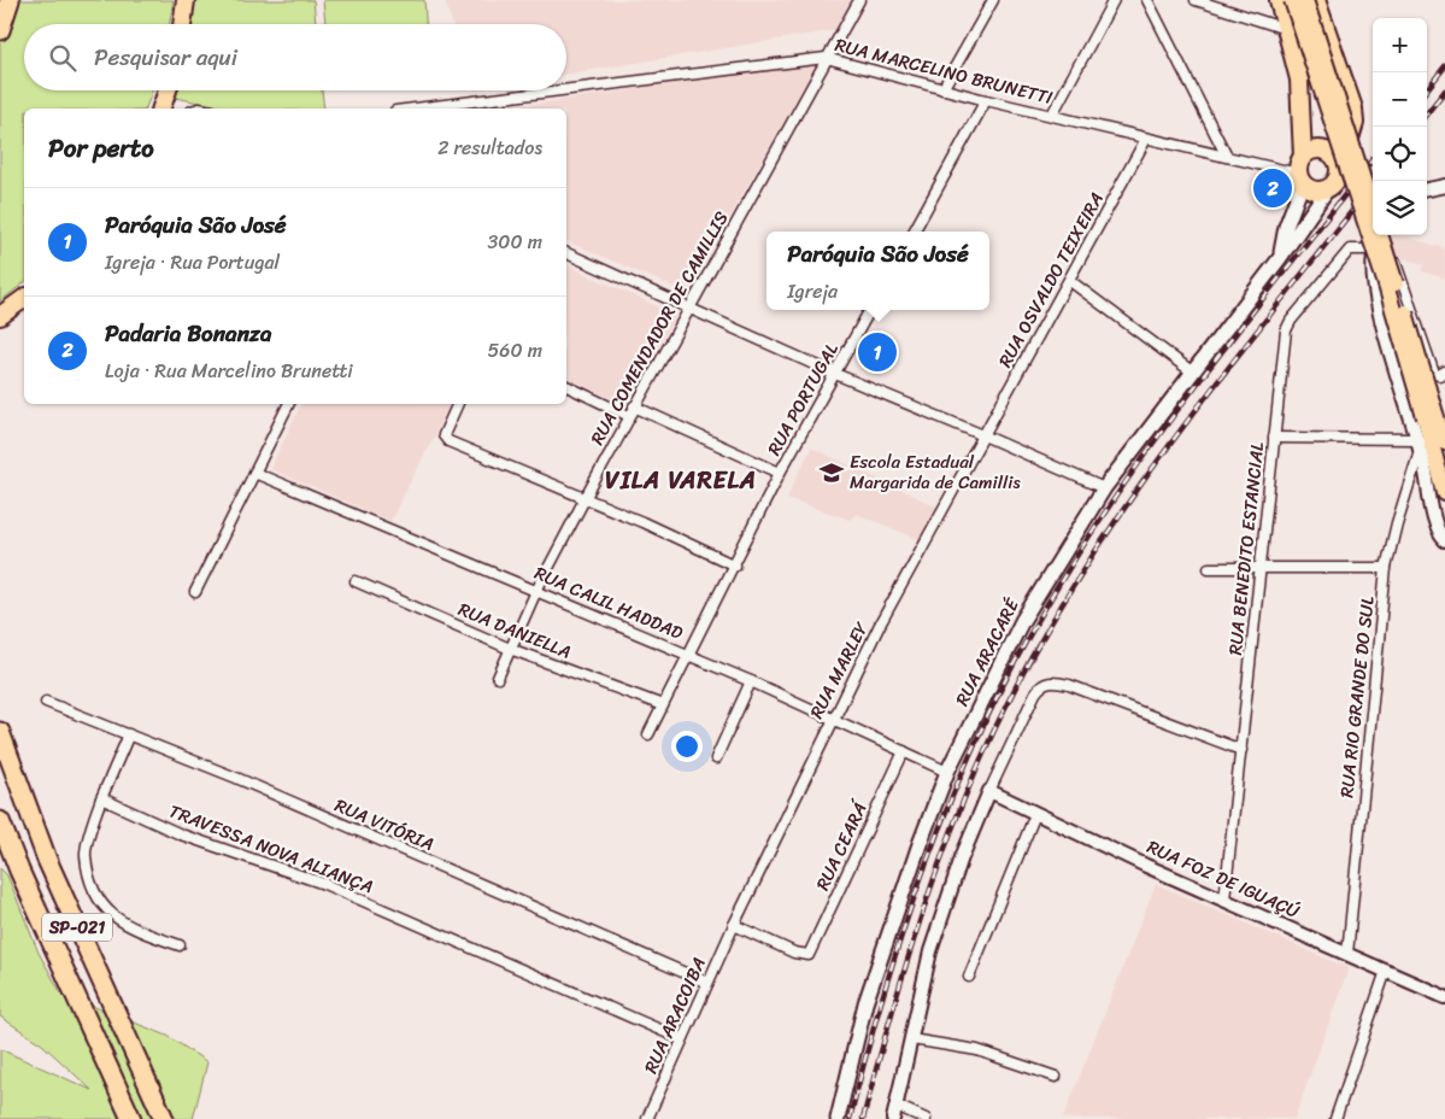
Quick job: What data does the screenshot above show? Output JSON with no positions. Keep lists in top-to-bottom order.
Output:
{
  "streets": {
    "highway": ["SP-021"],
    "main road": ["RUA ARACARÉ"],
    "street": [
      "RUA MARCELINO BRUNETTI",
      "RUA OSVALDO TEIXEIRA",
      "RUA COMENDADOR DE CAMILLIS",
      "RUA PORTUGAL",
      "RUA BENEDITO ESTANCIAL",
      "RUA CALIL HADDAD",
      "RUA DANIELLA",
      "RUA MARLEY",
      "RUA RIO GRANDE DO SUL",
      "RUA VITÓRIA",
      "RUA CEARÁ",
      "TRAVESSA NOVA ALIANÇA",
      "RUA FOZ DE IGUAÇÚ",
      "RUA ARACOIBA"
    ]
  },
  "crossings": [
    ["RUA MARCELINO BRUNETTI", "RUA OSVALDO TEIXEIRA"],
    ["RUA MARCELINO BRUNETTI", "RUA COMENDADOR DE CAMILLIS"],
    ["RUA MARCELINO BRUNETTI", "RUA ARACARÉ"],
    ["RUA OSVALDO TEIXEIRA", "RUA MARLEY"],
    ["RUA COMENDADOR DE CAMILLIS", "RUA CALIL HADDAD"],
    ["RUA COMENDADOR DE CAMILLIS", "RUA DANIELLA"],
    ["RUA PORTUGAL", "RUA CALIL HADDAD"],
    ["RUA PORTUGAL", "RUA DANIELLA"],
    ["RUA BENEDITO ESTANCIAL", "RUA FOZ DE IGUAÇÚ"],
    ["RUA CALIL HADDAD", "RUA ARACARÉ"],
    ["RUA CALIL HADDAD", "RUA MARLEY"],
    ["RUA CALIL HADDAD", "RUA CEARÁ"],
    ["RUA MARLEY", "RUA CEARÁ"],
    ["RUA MARLEY", "RUA ARACOIBA"],
    ["RUA RIO GRANDE DO SUL", "RUA FOZ DE IGUAÇÚ"],
    ["RUA VITÓRIA", "RUA ARACOIBA"],
    ["RUA CEARÁ", "RUA ARACOIBA"],
    ["TRAVESSA NOVA ALIANÇA", "RUA ARACOIBA"]
  ],
  "districts": ["VILA VARELA"],
  "places": {
    "school or university": ["Escola Estadual Margarida de Camillis"]
  },
  "page": {
    "map_buttons": ["+", "−"],
    "search": "Pesquisar aqui",
    "heading": ["Por perto", "2 resultados"],
    "pins": ["2", "1"],
    "list": [
      {
        "mark": "1",
        "name": "Paróquia São José",
        "note": "Igreja · Rua Portugal",
        "value": "300 m"
      },
      {
        "mark": "2",
        "name": "Padaria Bonanza",
        "note": "Loja · Rua Marcelino Brunetti",
        "value": "560 m"
      }
    ],
    "popup": ["Paróquia São José", "Igreja"]
  }
}
